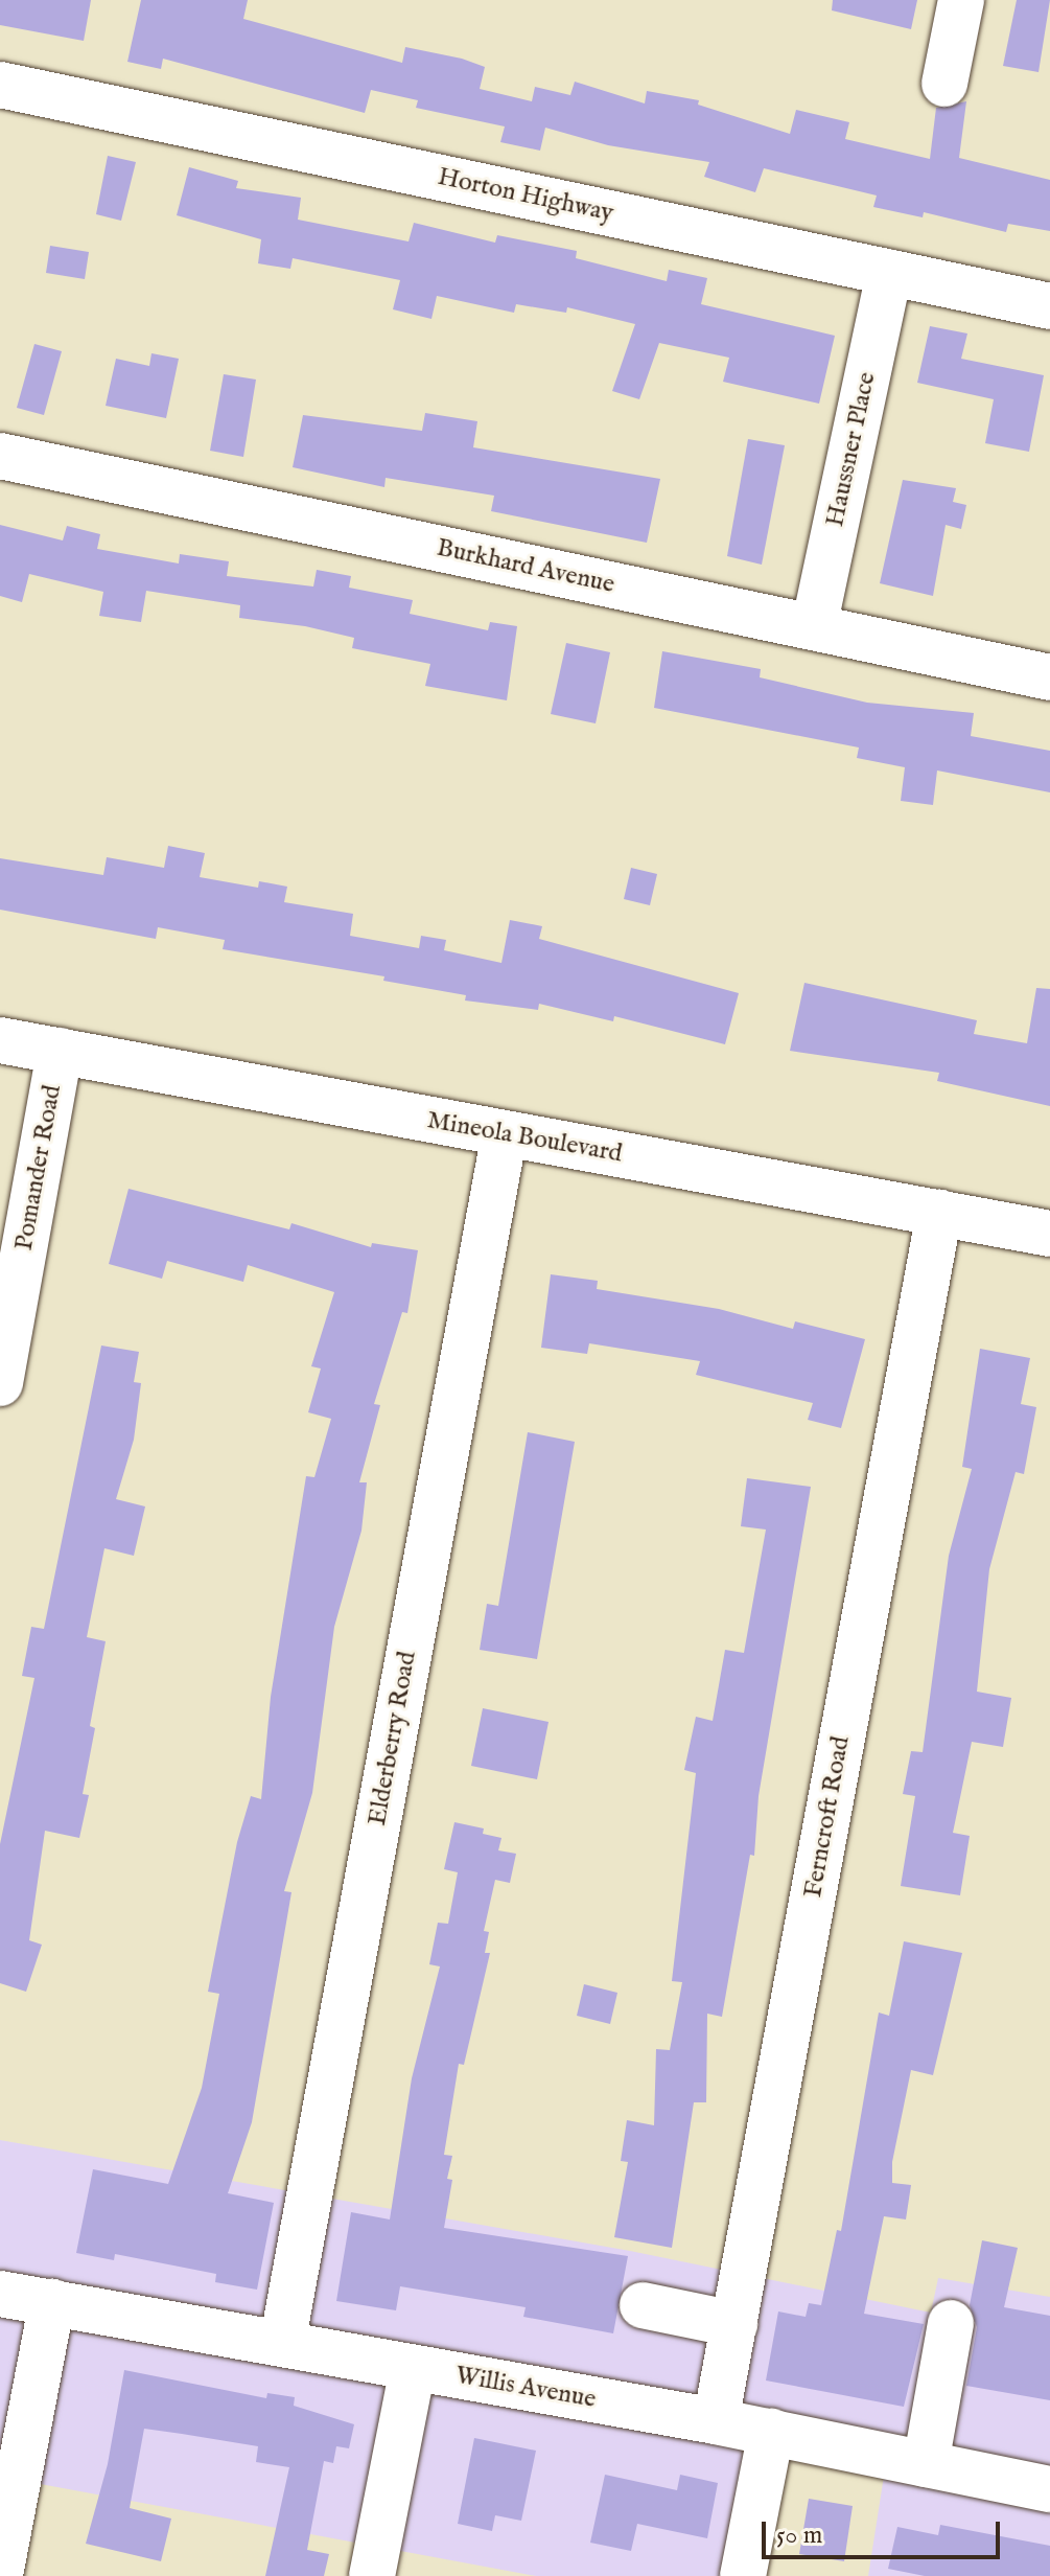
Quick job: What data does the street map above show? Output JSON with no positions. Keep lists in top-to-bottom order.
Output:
{
  "streets": {
    "street": [
      "Horton Highway",
      "Haussner Place",
      "Burkhard Avenue",
      "Mineola Boulevard",
      "Pomander Road",
      "Elderberry Road",
      "Ferncroft Road",
      "Willis Avenue"
    ]
  },
  "crossings": [
    ["Horton Highway", "Haussner Place"],
    ["Haussner Place", "Burkhard Avenue"],
    ["Mineola Boulevard", "Pomander Road"],
    ["Mineola Boulevard", "Elderberry Road"],
    ["Mineola Boulevard", "Ferncroft Road"],
    ["Elderberry Road", "Willis Avenue"],
    ["Ferncroft Road", "Willis Avenue"]
  ],
  "scale_bar": "50 m"
}
